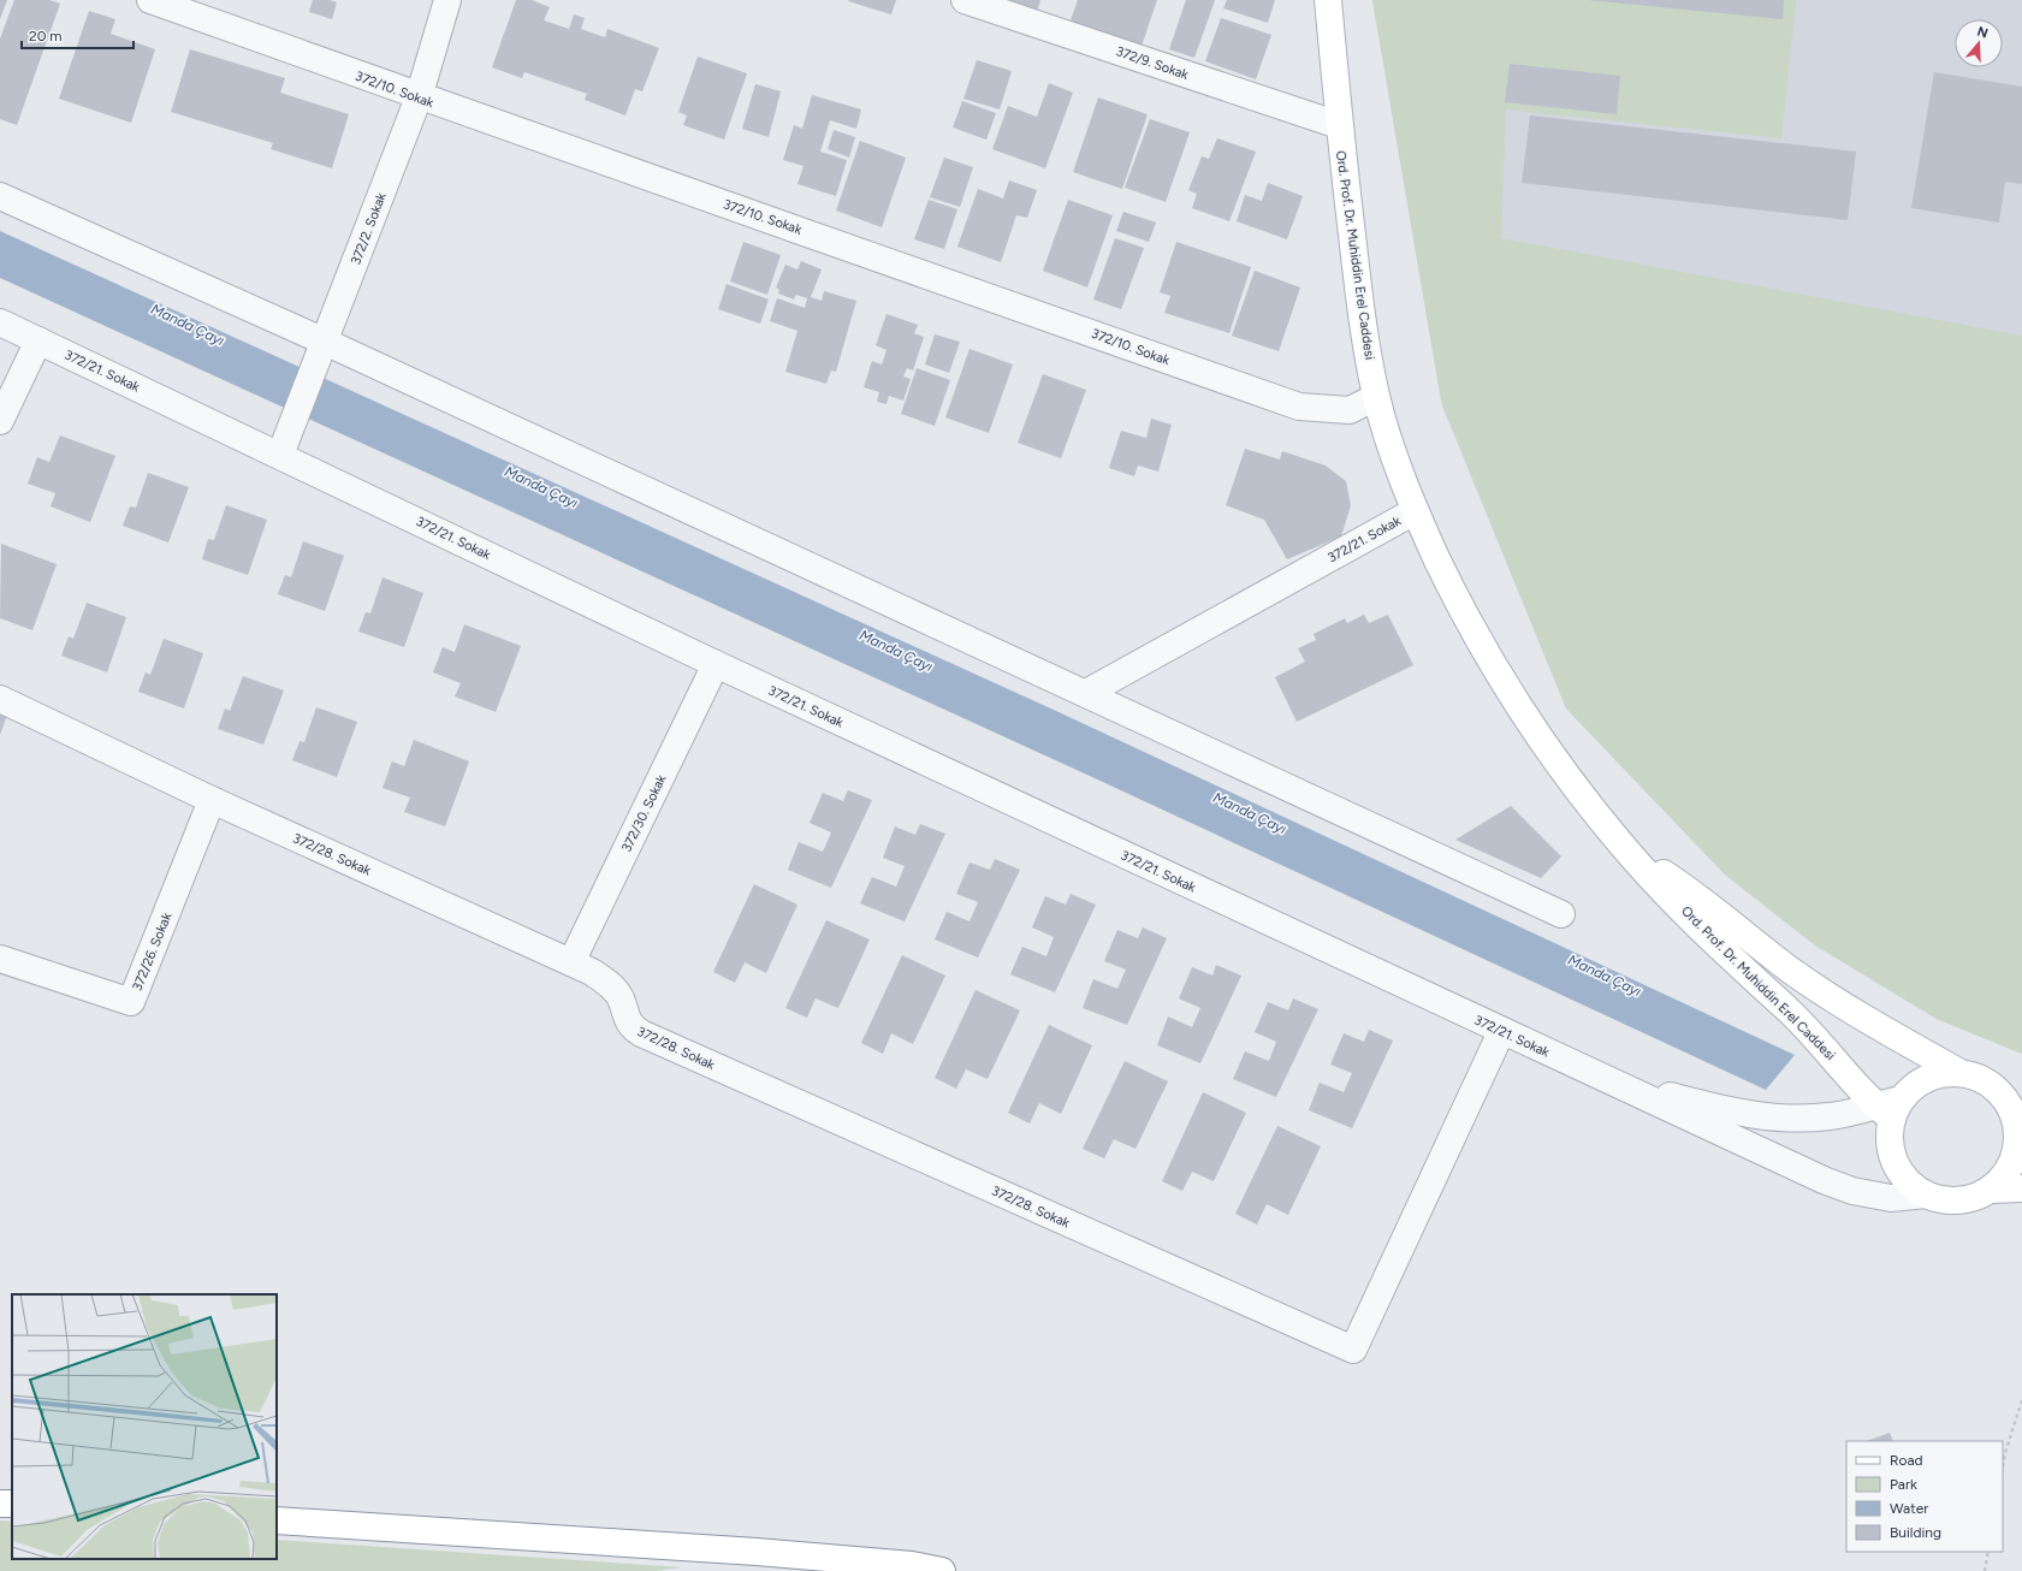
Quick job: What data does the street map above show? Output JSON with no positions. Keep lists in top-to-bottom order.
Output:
{
  "streets": {
    "main road": ["Ord. Prof. Dr. Muhiddin Erel Caddesi"],
    "street": [
      "372/9. Sokak",
      "372/10. Sokak",
      "372/2. Sokak",
      "372/21. Sokak",
      "372/30. Sokak",
      "372/28. Sokak",
      "372/26. Sokak"
    ]
  },
  "crossings": [
    ["372/9. Sokak", "Ord. Prof. Dr. Muhiddin Erel Caddesi"],
    ["372/10. Sokak", "372/2. Sokak"],
    ["372/10. Sokak", "Ord. Prof. Dr. Muhiddin Erel Caddesi"],
    ["372/2. Sokak", "372/21. Sokak"],
    ["Ord. Prof. Dr. Muhiddin Erel Caddesi", "372/21. Sokak"],
    ["372/21. Sokak", "372/30. Sokak"],
    ["372/21. Sokak", "372/28. Sokak"],
    ["372/30. Sokak", "372/28. Sokak"],
    ["372/28. Sokak", "372/26. Sokak"]
  ],
  "water": ["Manda Çayı"],
  "legend": [
    "Road",
    "Park",
    "Water",
    "Building"
  ],
  "scale_bar": "20 m",
  "north": "top"
}
